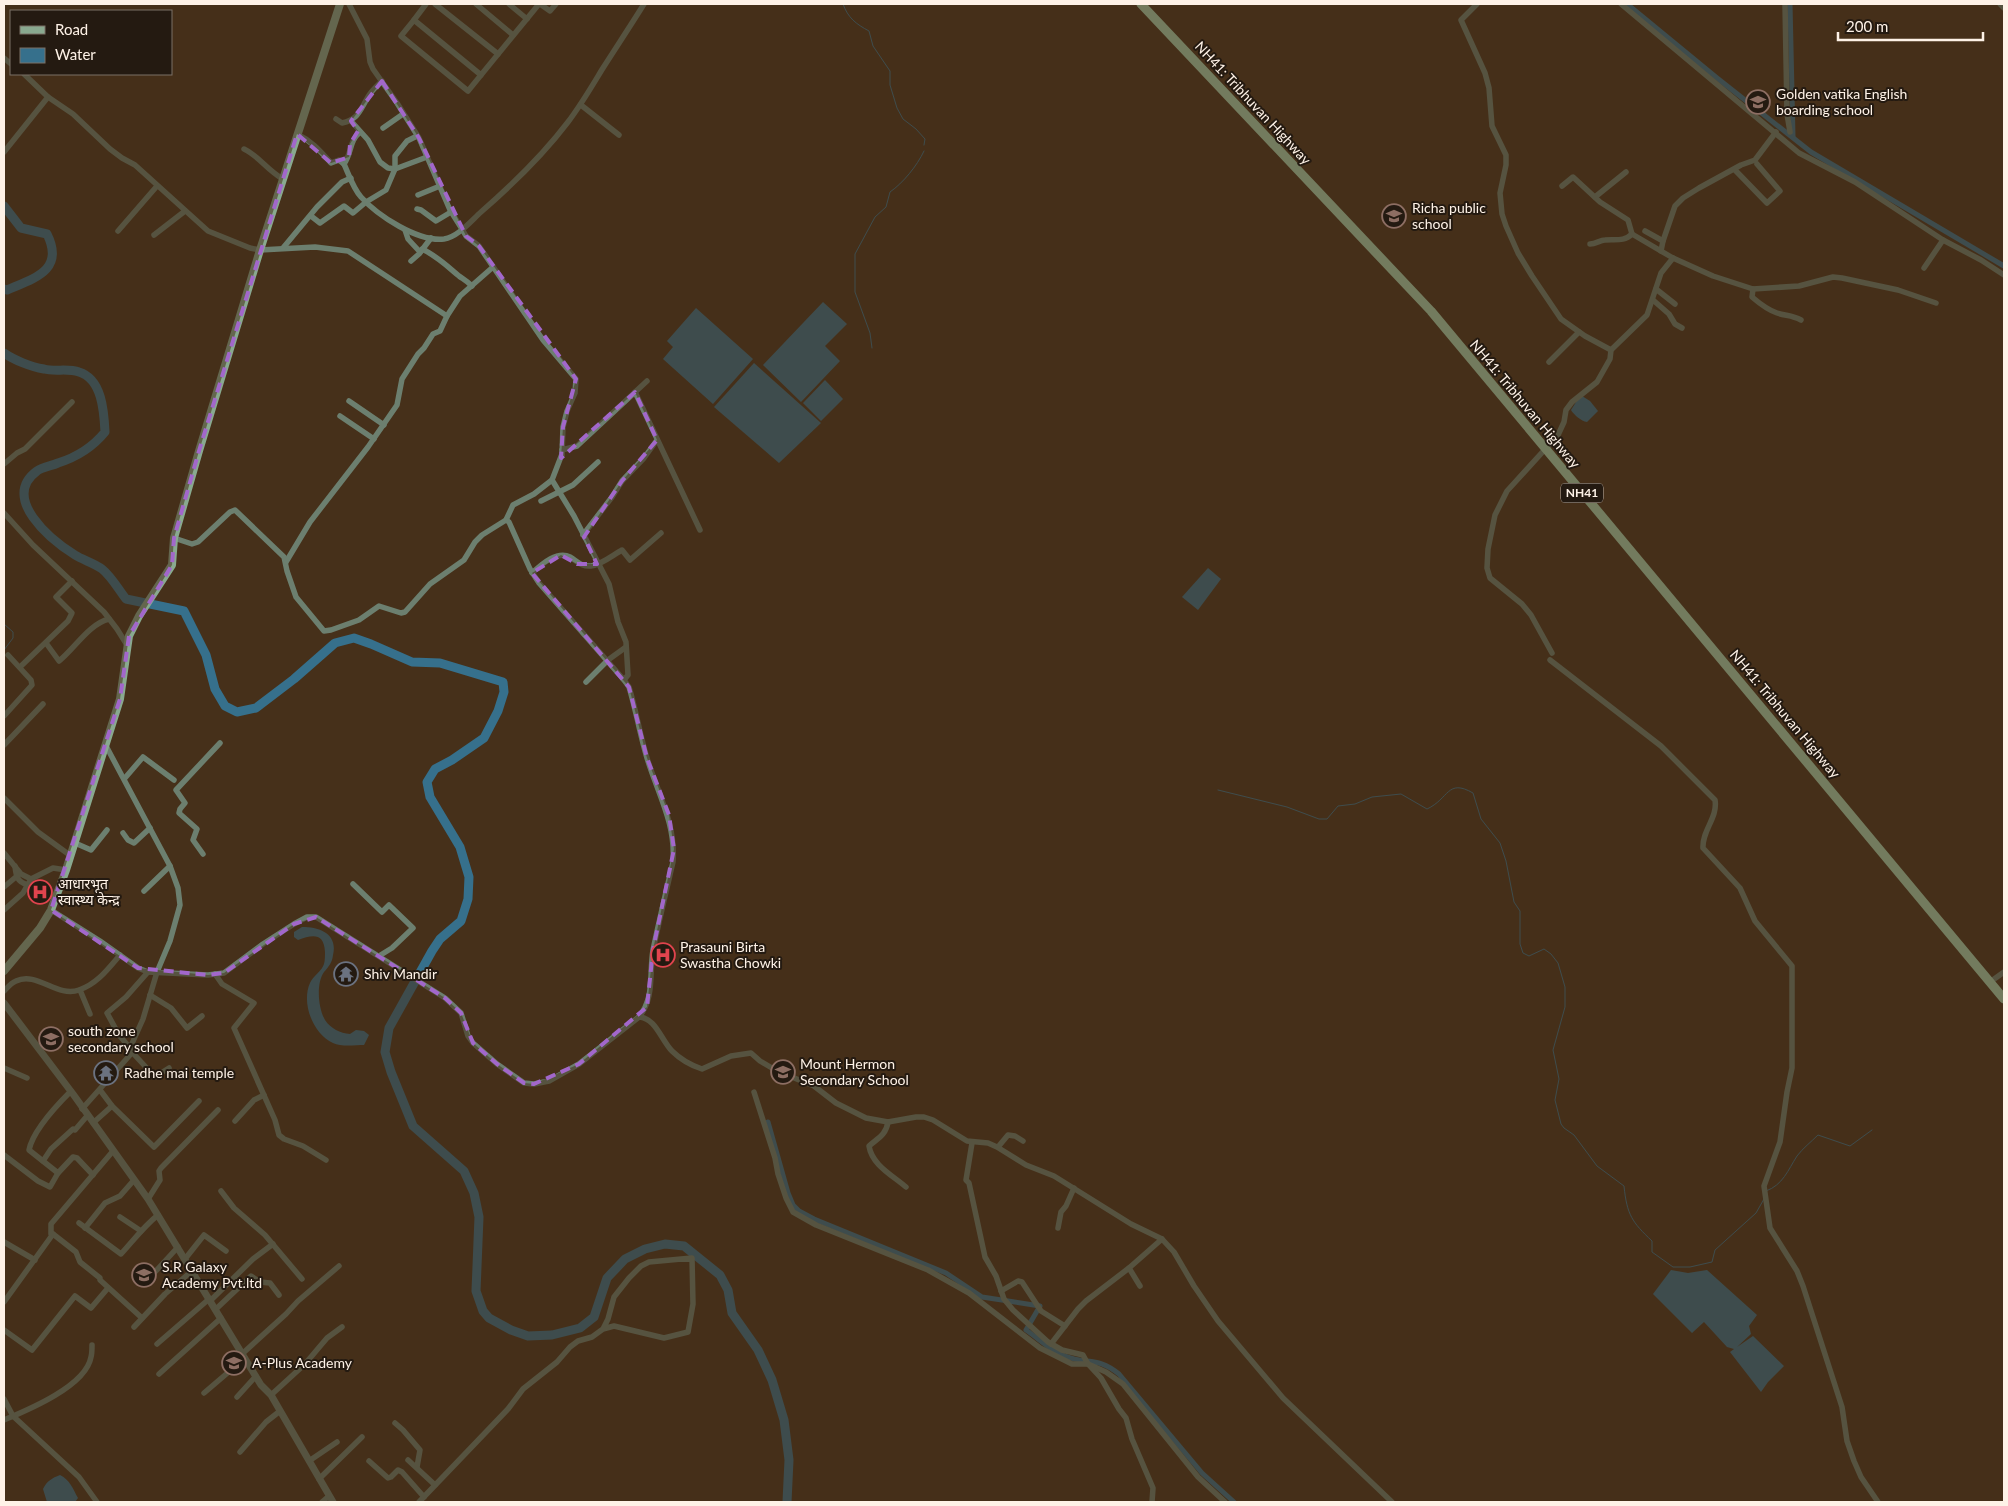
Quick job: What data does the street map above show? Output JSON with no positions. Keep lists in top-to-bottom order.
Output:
{
  "streets": {
    "highway": ["NH41: Tribhuvan Highway", "NH41"]
  },
  "places": {
    "school or university": [
      "Golden vatika English boarding school",
      "Richa public school",
      "south zone secondary school",
      "Mount Hermon Secondary School",
      "S.R Galaxy Academy Pvt.ltd",
      "A-Plus Academy"
    ],
    "hospital": ["आधारभूत स्वास्थ्य केन्द्र", "Prasauni Birta Swastha Chowki"],
    "temple": ["Shiv Mandir", "Radhe mai temple"]
  },
  "legend": ["Road", "Water"],
  "scale_bar": "200 m"
}
